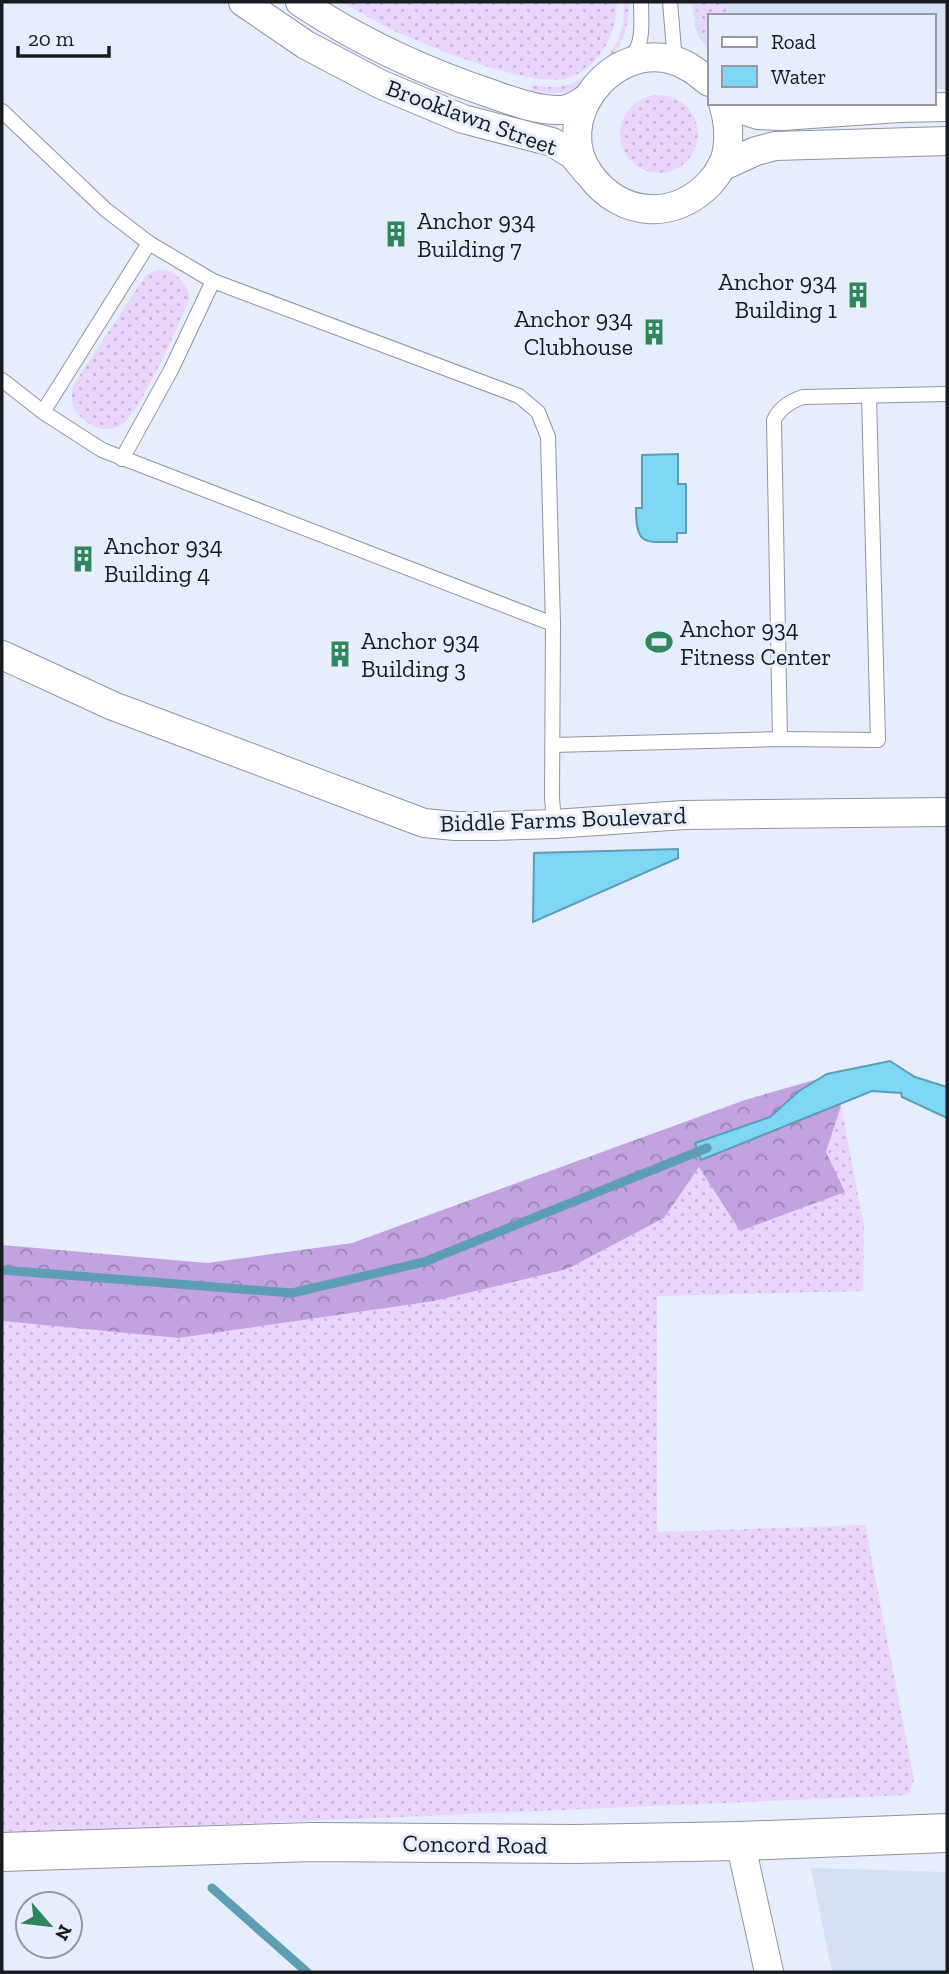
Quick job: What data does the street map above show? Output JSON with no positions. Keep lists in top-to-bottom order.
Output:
{
  "streets": {
    "street": ["Brooklawn Street", "Biddle Farms Boulevard", "Concord Road"]
  },
  "places": {
    "building": [
      "Anchor 934 Building 7",
      "Anchor 934 Building 1",
      "Anchor 934 Clubhouse",
      "Anchor 934 Building 4",
      "Anchor 934 Building 3"
    ],
    "sports": ["Anchor 934 Fitness Center"]
  },
  "legend": ["Road", "Water"],
  "scale_bar": "20 m",
  "north": "bottom right"
}
